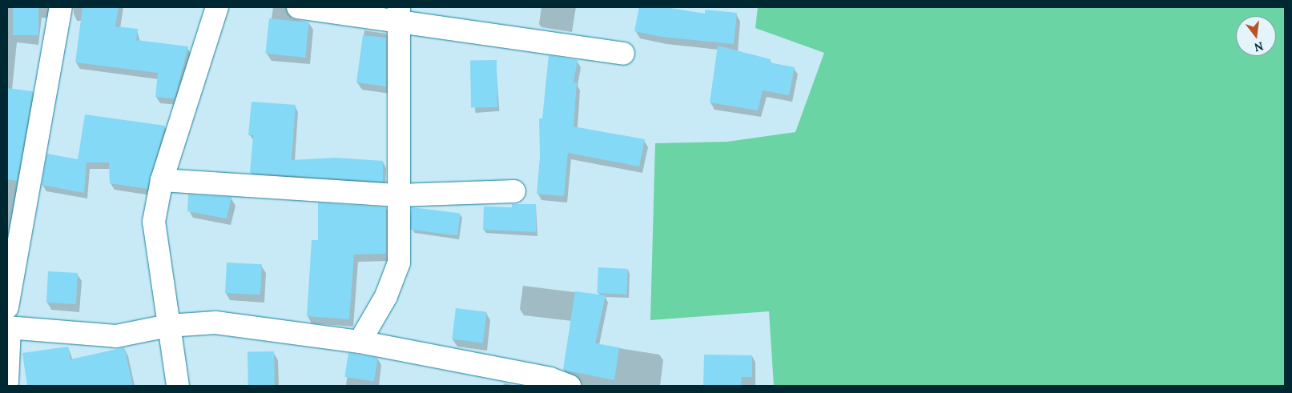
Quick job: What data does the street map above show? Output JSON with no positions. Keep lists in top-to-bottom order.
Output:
{
  "north": "bottom"
}
